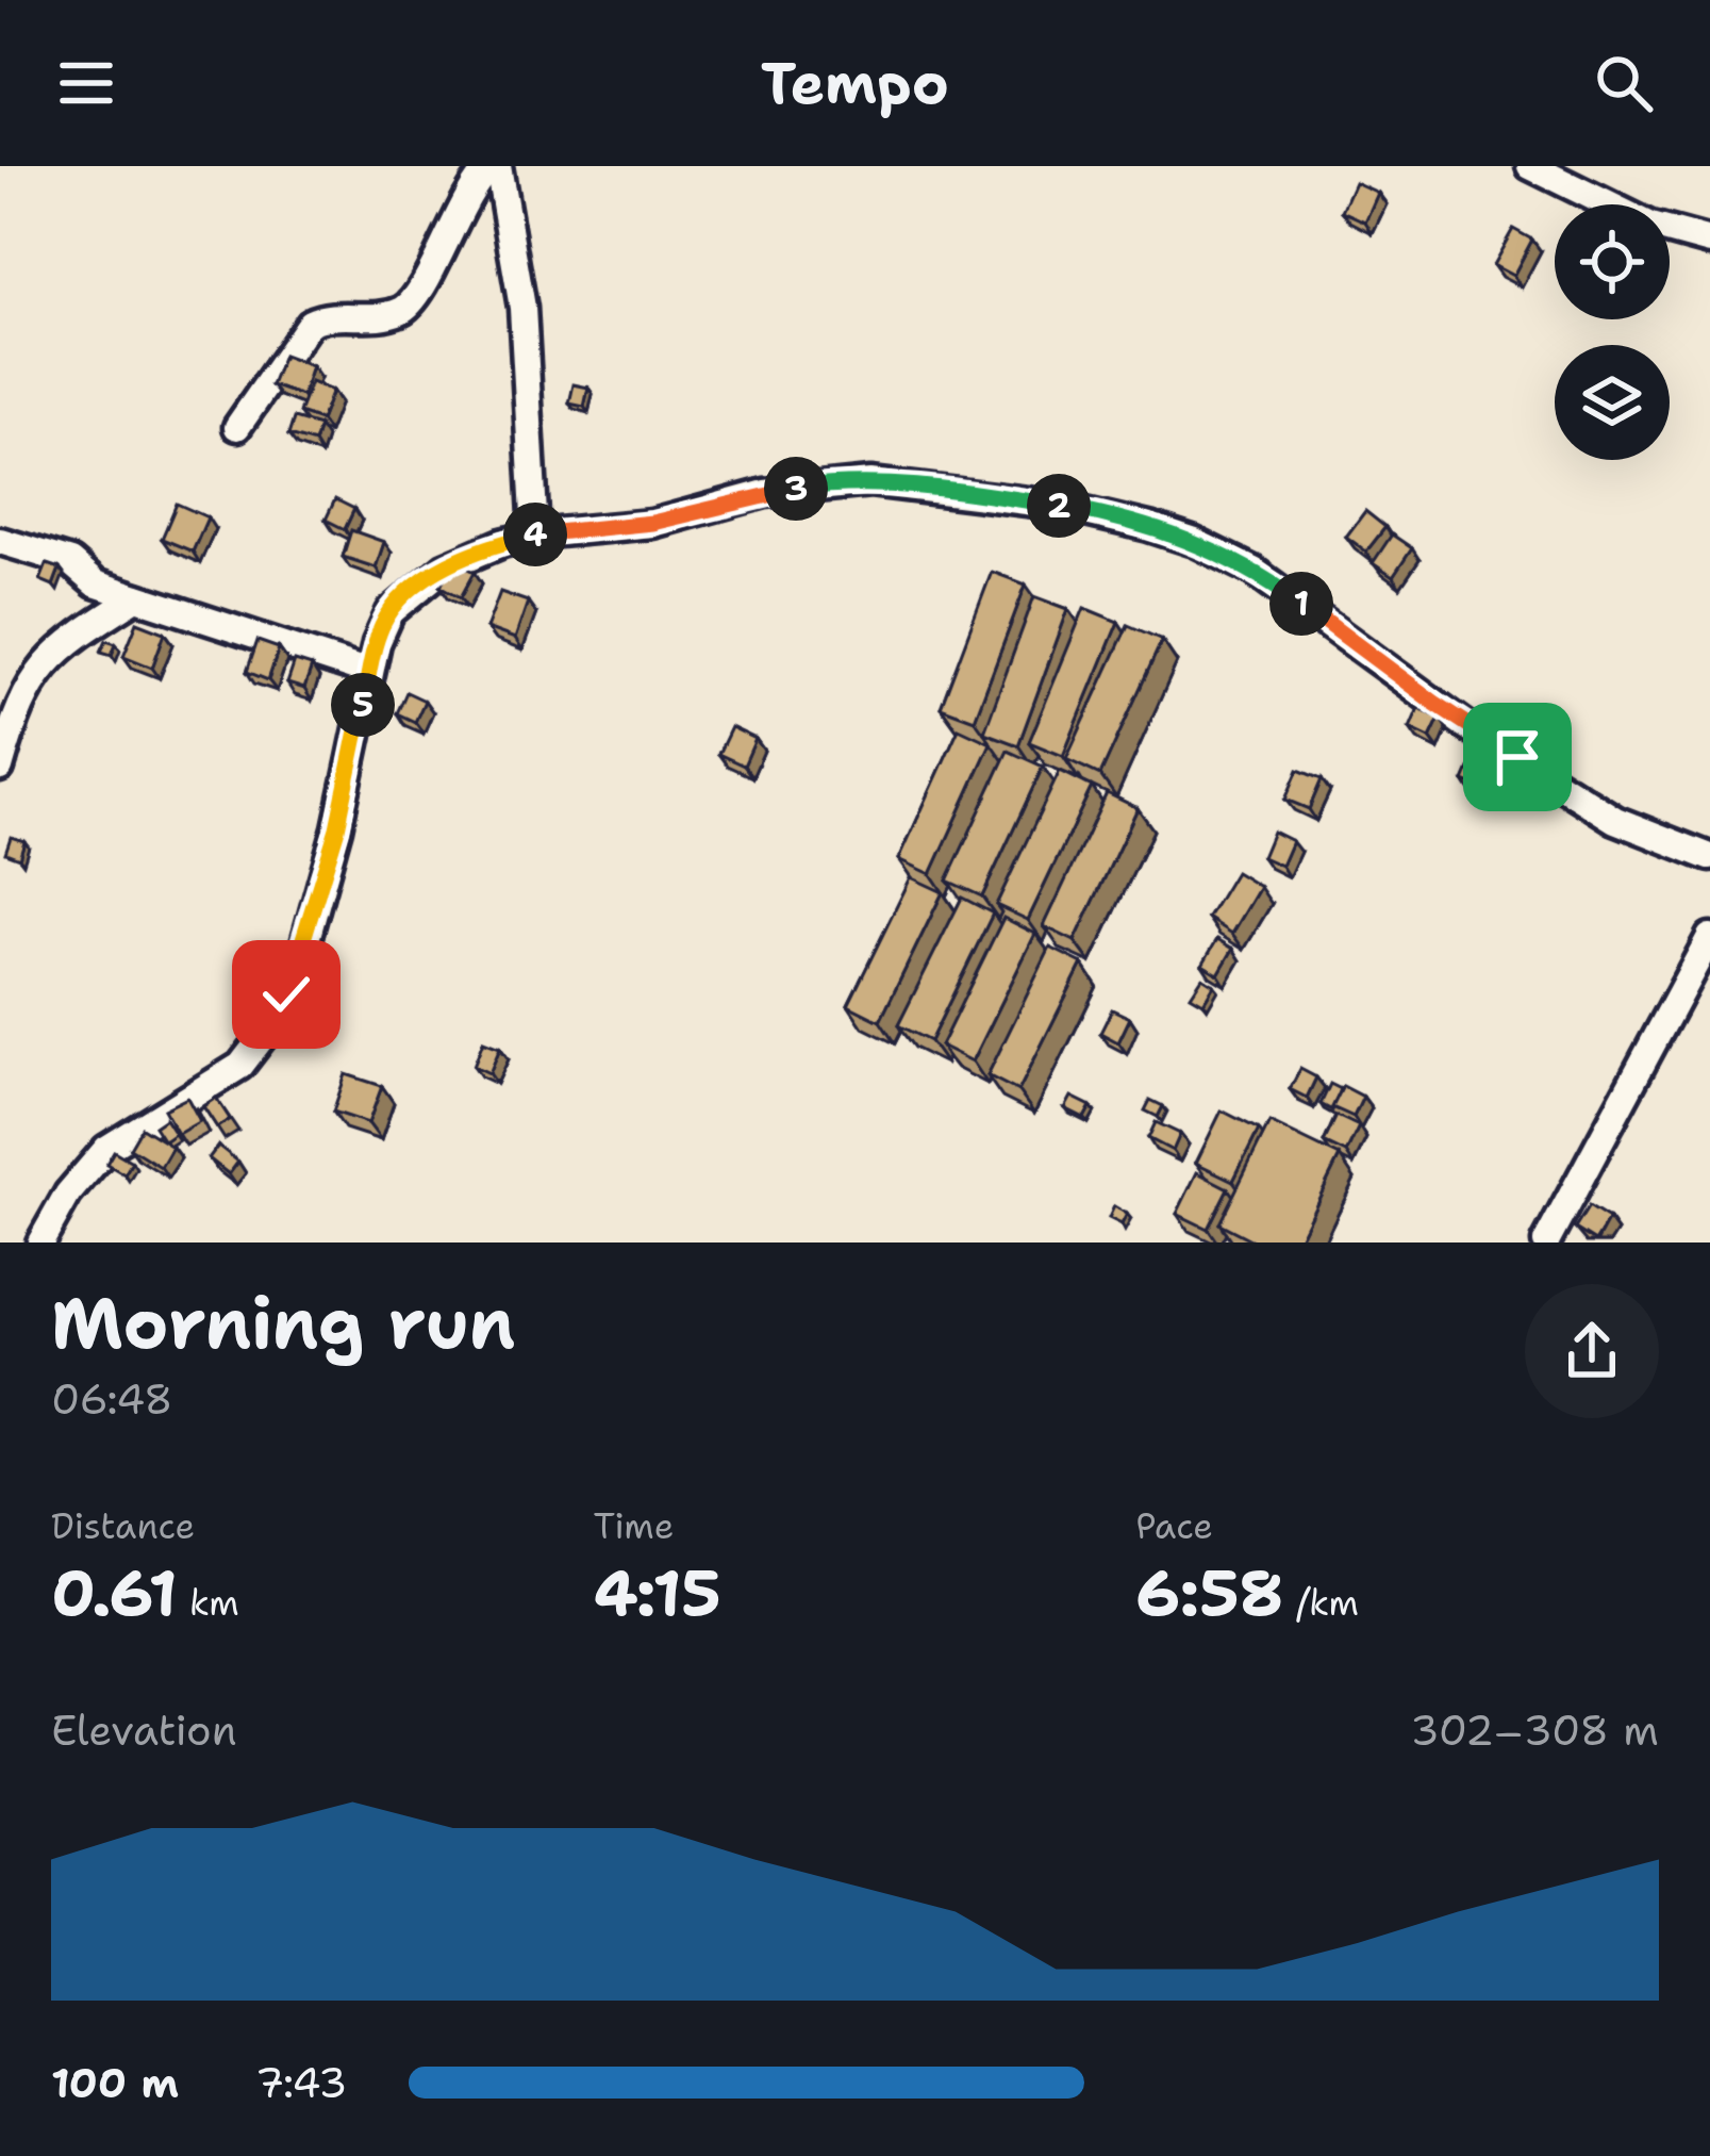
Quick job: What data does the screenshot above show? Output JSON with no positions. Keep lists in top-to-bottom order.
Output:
{
  "page": {
    "header": "Tempo",
    "pins": [
      "3",
      "2",
      "4",
      "1",
      "5"
    ],
    "heading": ["Morning run", "06:48"],
    "stats": [
      ["Distance", "0.61 km"],
      ["Time", "4:15"],
      ["Pace", "6:58 /km"]
    ],
    "chart": ["Elevation", "302–308 m"],
    "list": [
      {
        "name": "100 m",
        "note": "7:43"
      }
    ]
  }
}
